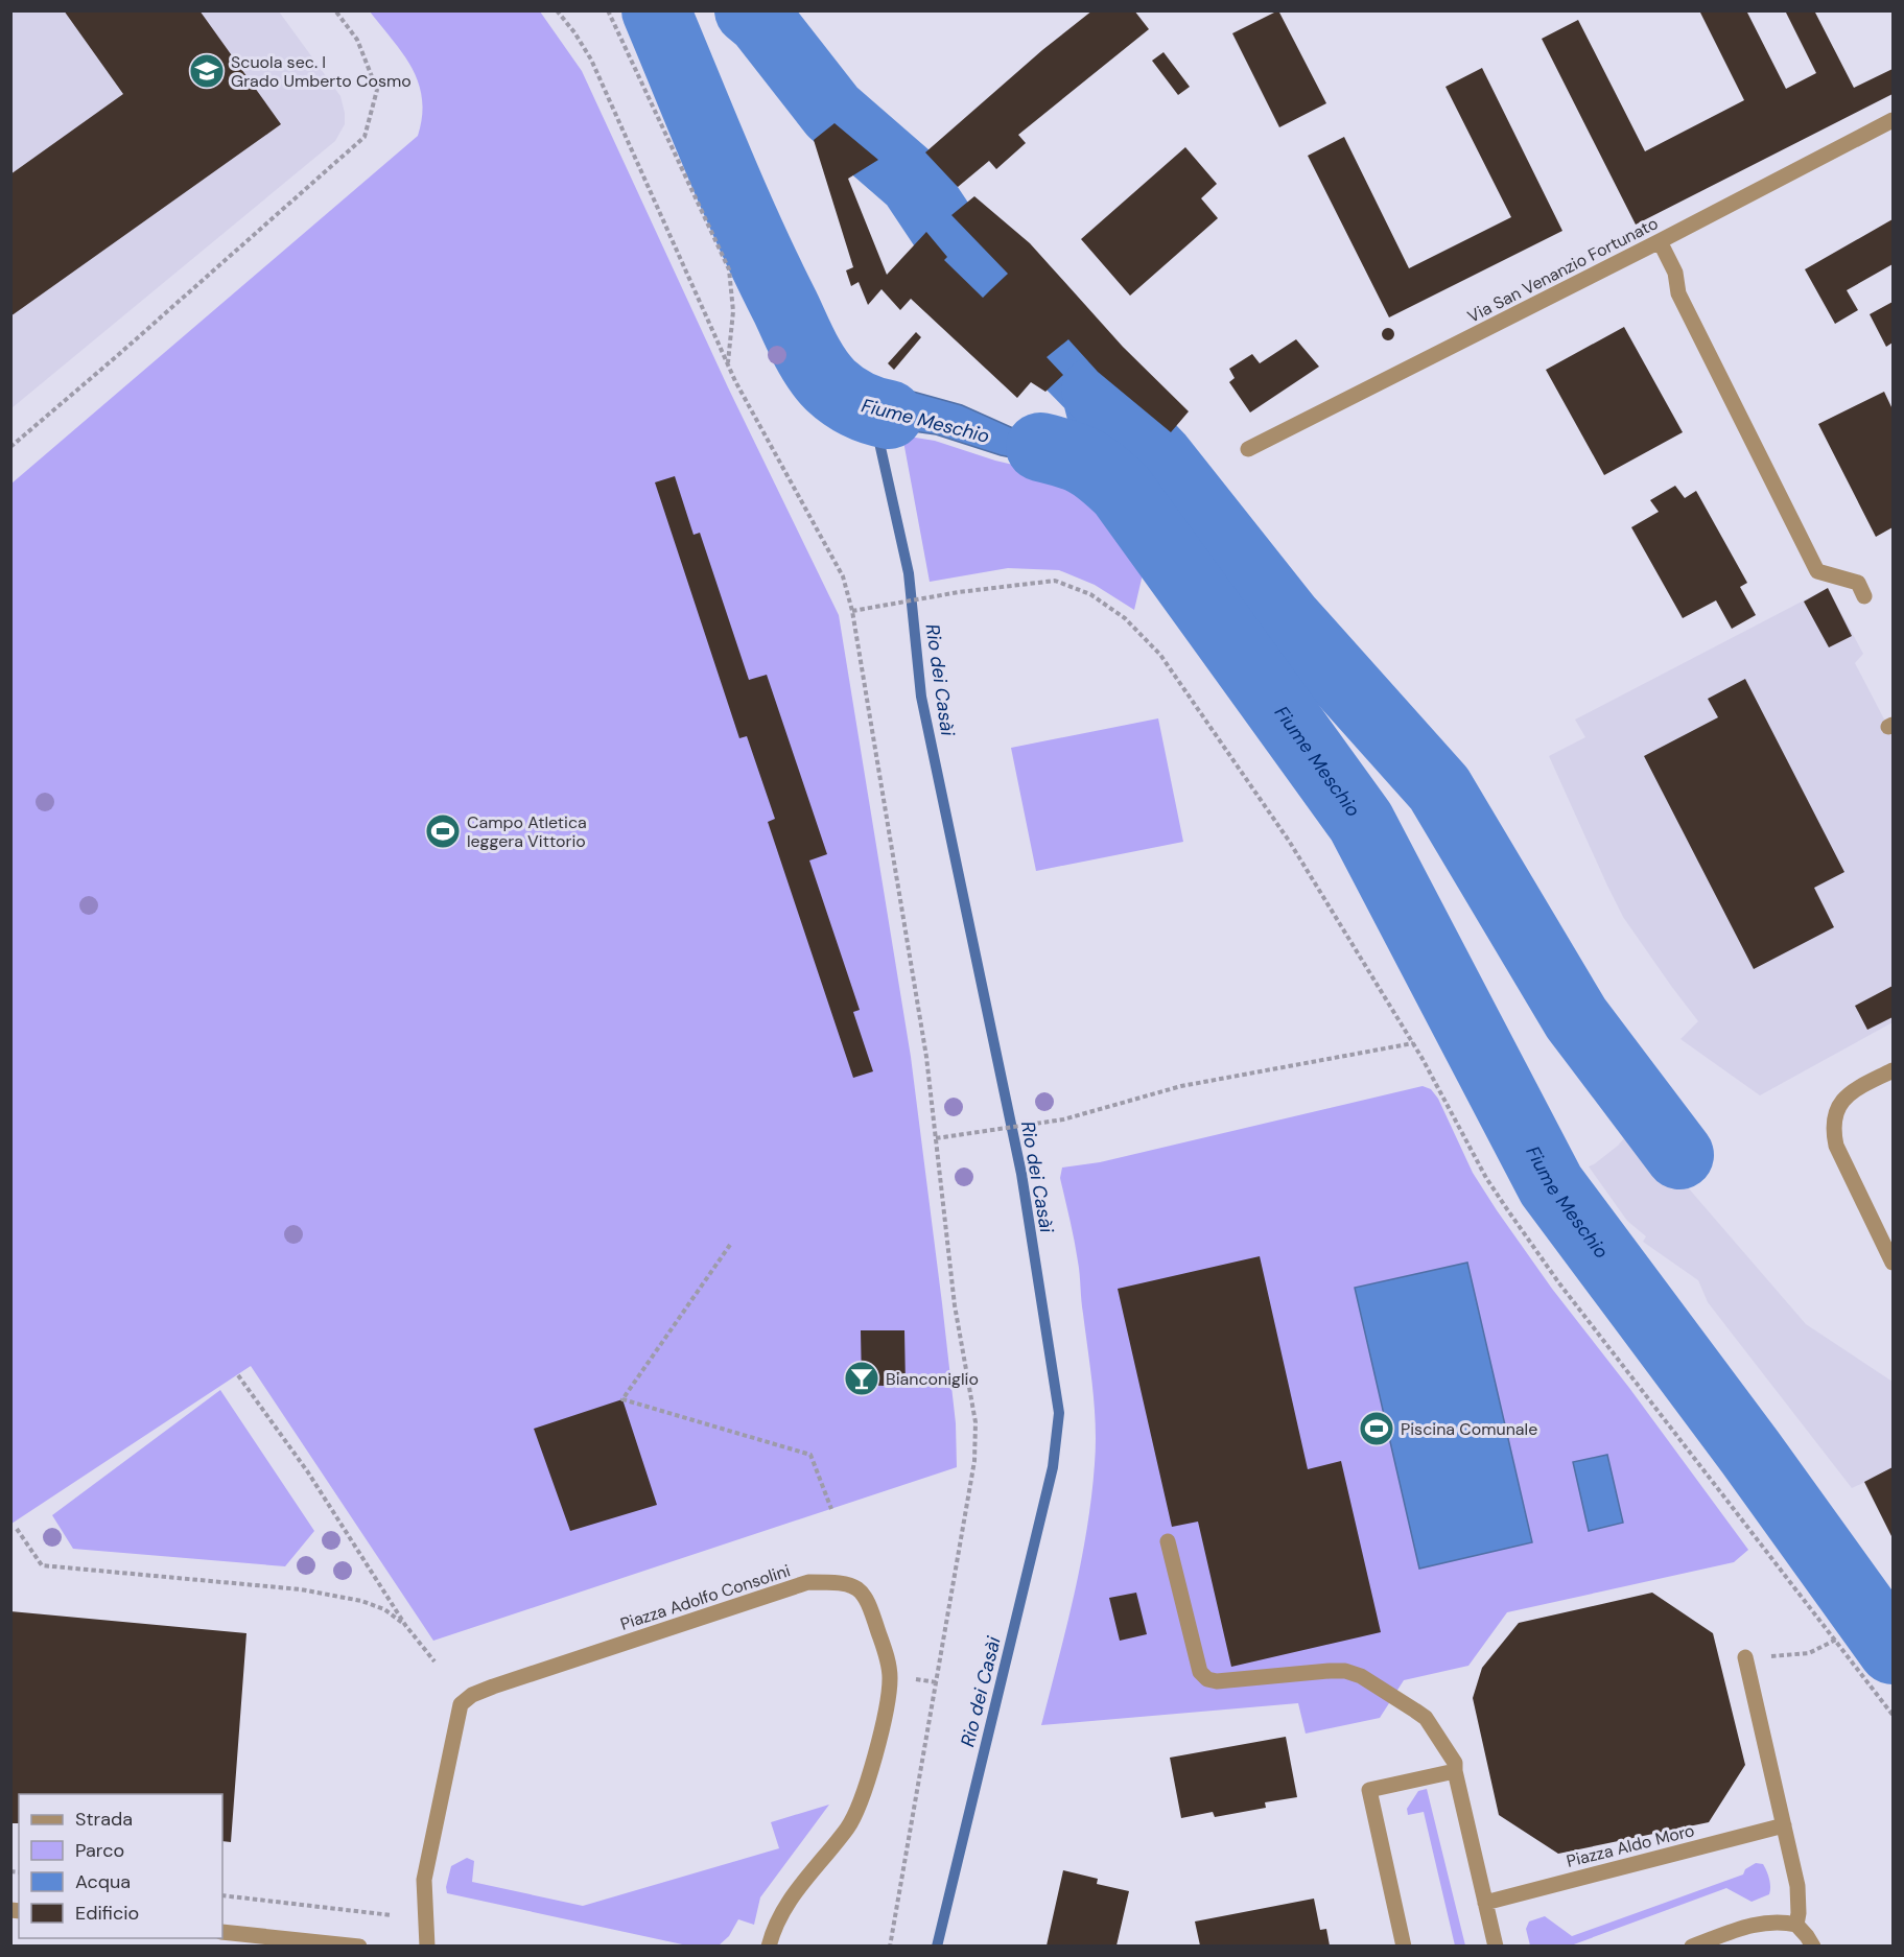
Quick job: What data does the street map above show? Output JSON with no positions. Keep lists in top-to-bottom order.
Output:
{
  "streets": {
    "street": ["Via San Venanzio Fortunato", "Piazza Adolfo Consolini", "Piazza Aldo Moro"]
  },
  "water": ["Fiume Meschio", "Rio dei Casài"],
  "places": {
    "school or university": ["Scuola sec. I Grado Umberto Cosmo"],
    "sports": ["Campo Atletica leggera Vittorio", "Piscina Comunale"],
    "bar": ["Bianconiglio"]
  },
  "legend": [
    "Strada",
    "Parco",
    "Acqua",
    "Edificio"
  ]
}
